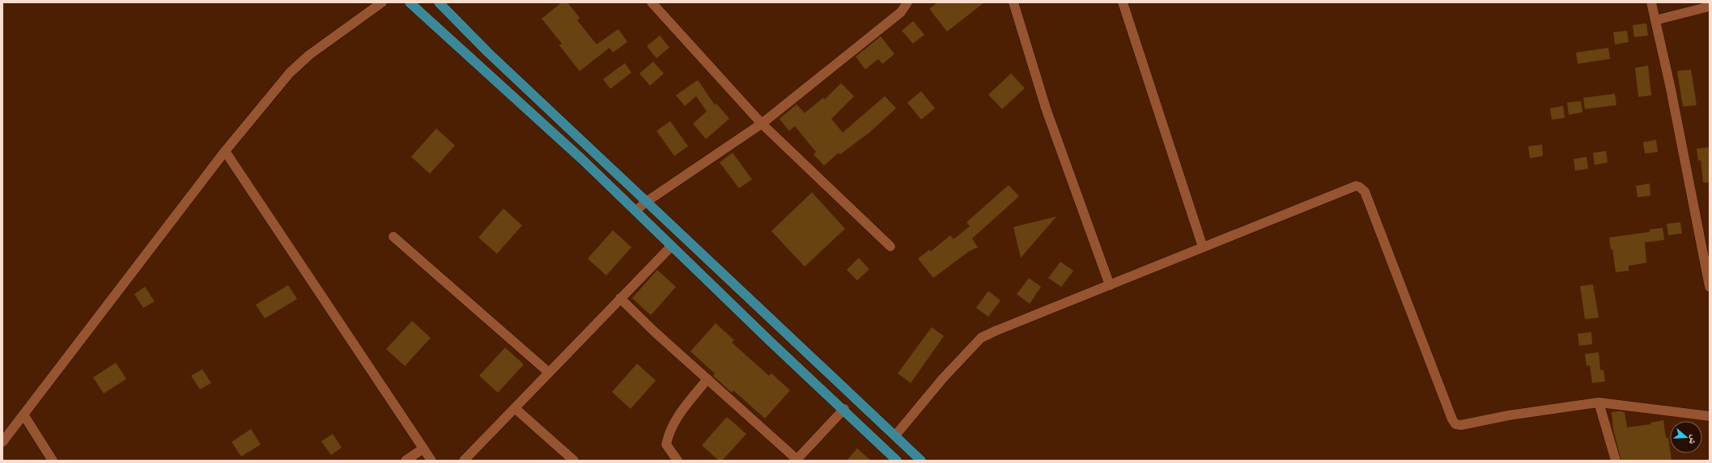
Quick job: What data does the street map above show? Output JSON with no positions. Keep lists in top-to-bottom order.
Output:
{
  "north": "right"
}
